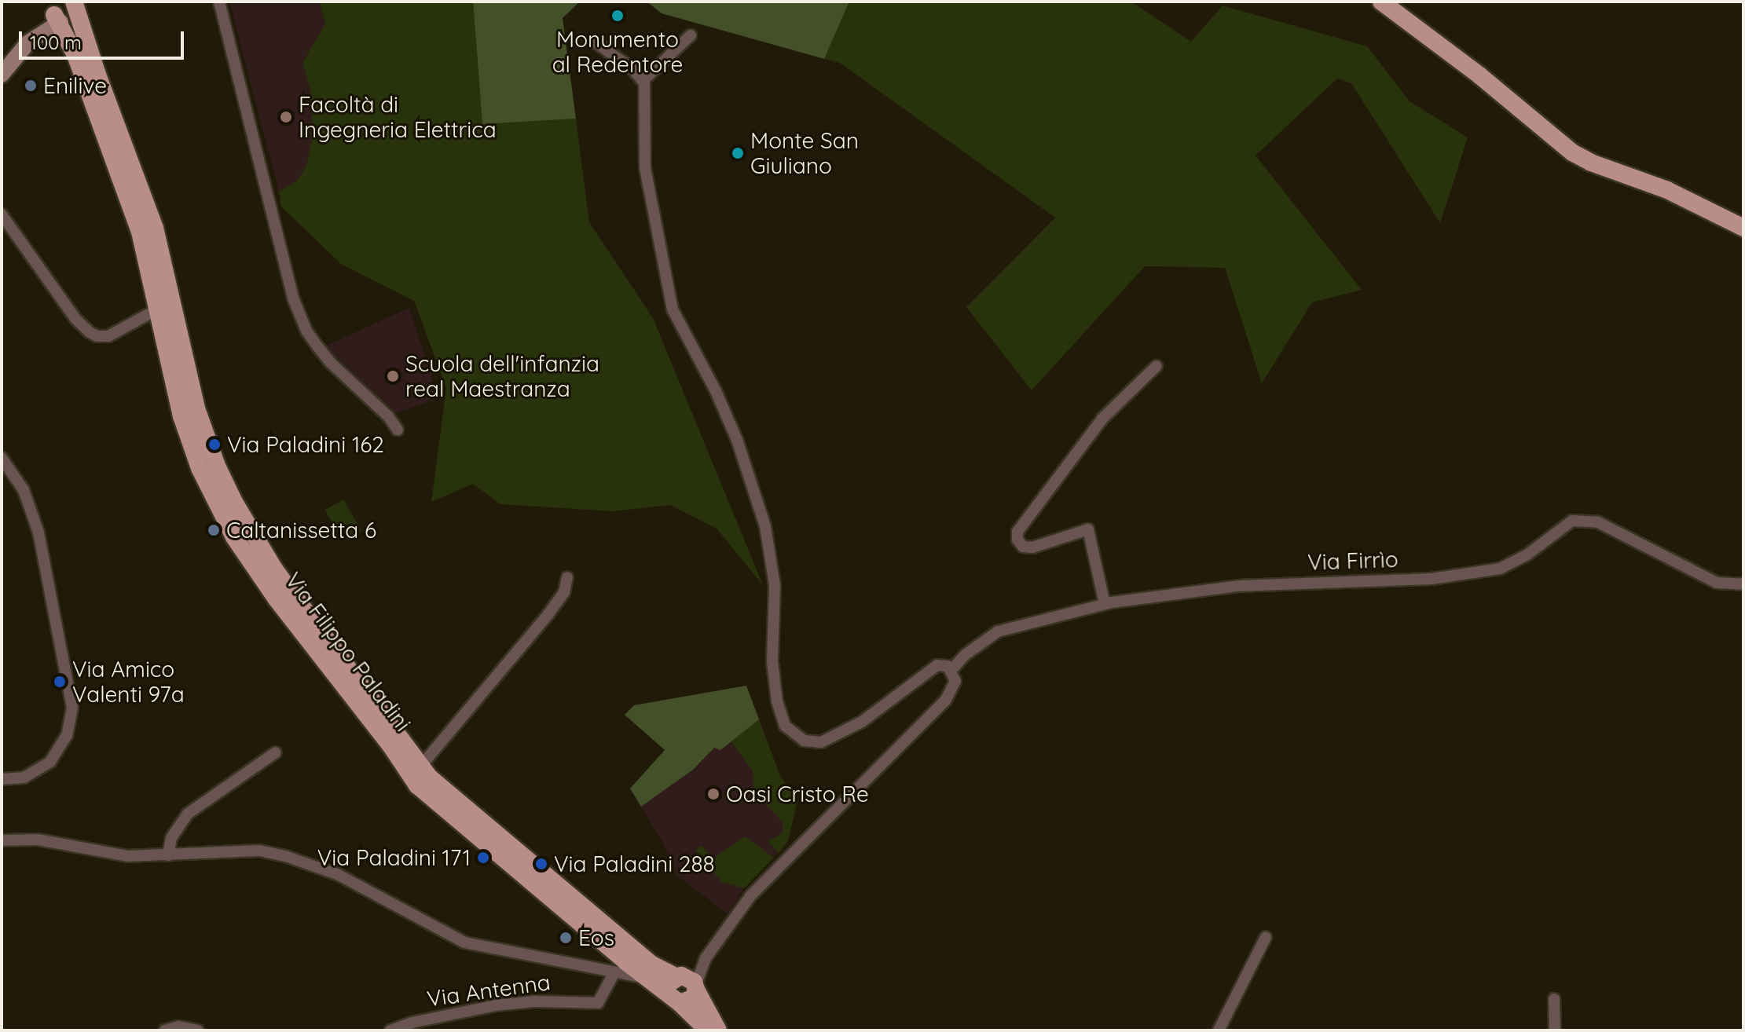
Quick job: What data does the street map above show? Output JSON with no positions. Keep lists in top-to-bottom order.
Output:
{
  "streets": {
    "main road": ["Via Filippo Paladini"],
    "street": ["Via Firrìo", "Via Antenna"]
  },
  "places": [
    "Monumento al Redentore",
    "Enilive",
    "Facoltà di Ingegneria Elettrica",
    "Monte San Giuliano",
    "Scuola dell'infanzia real Maestranza",
    "Via Paladini 162",
    "Caltanissetta 6",
    "Via Amico Valenti 97a",
    "Oasi Cristo Re",
    "Via Paladini 171",
    "Via Paladini 288",
    "Eos"
  ],
  "scale_bar": "100 m"
}
